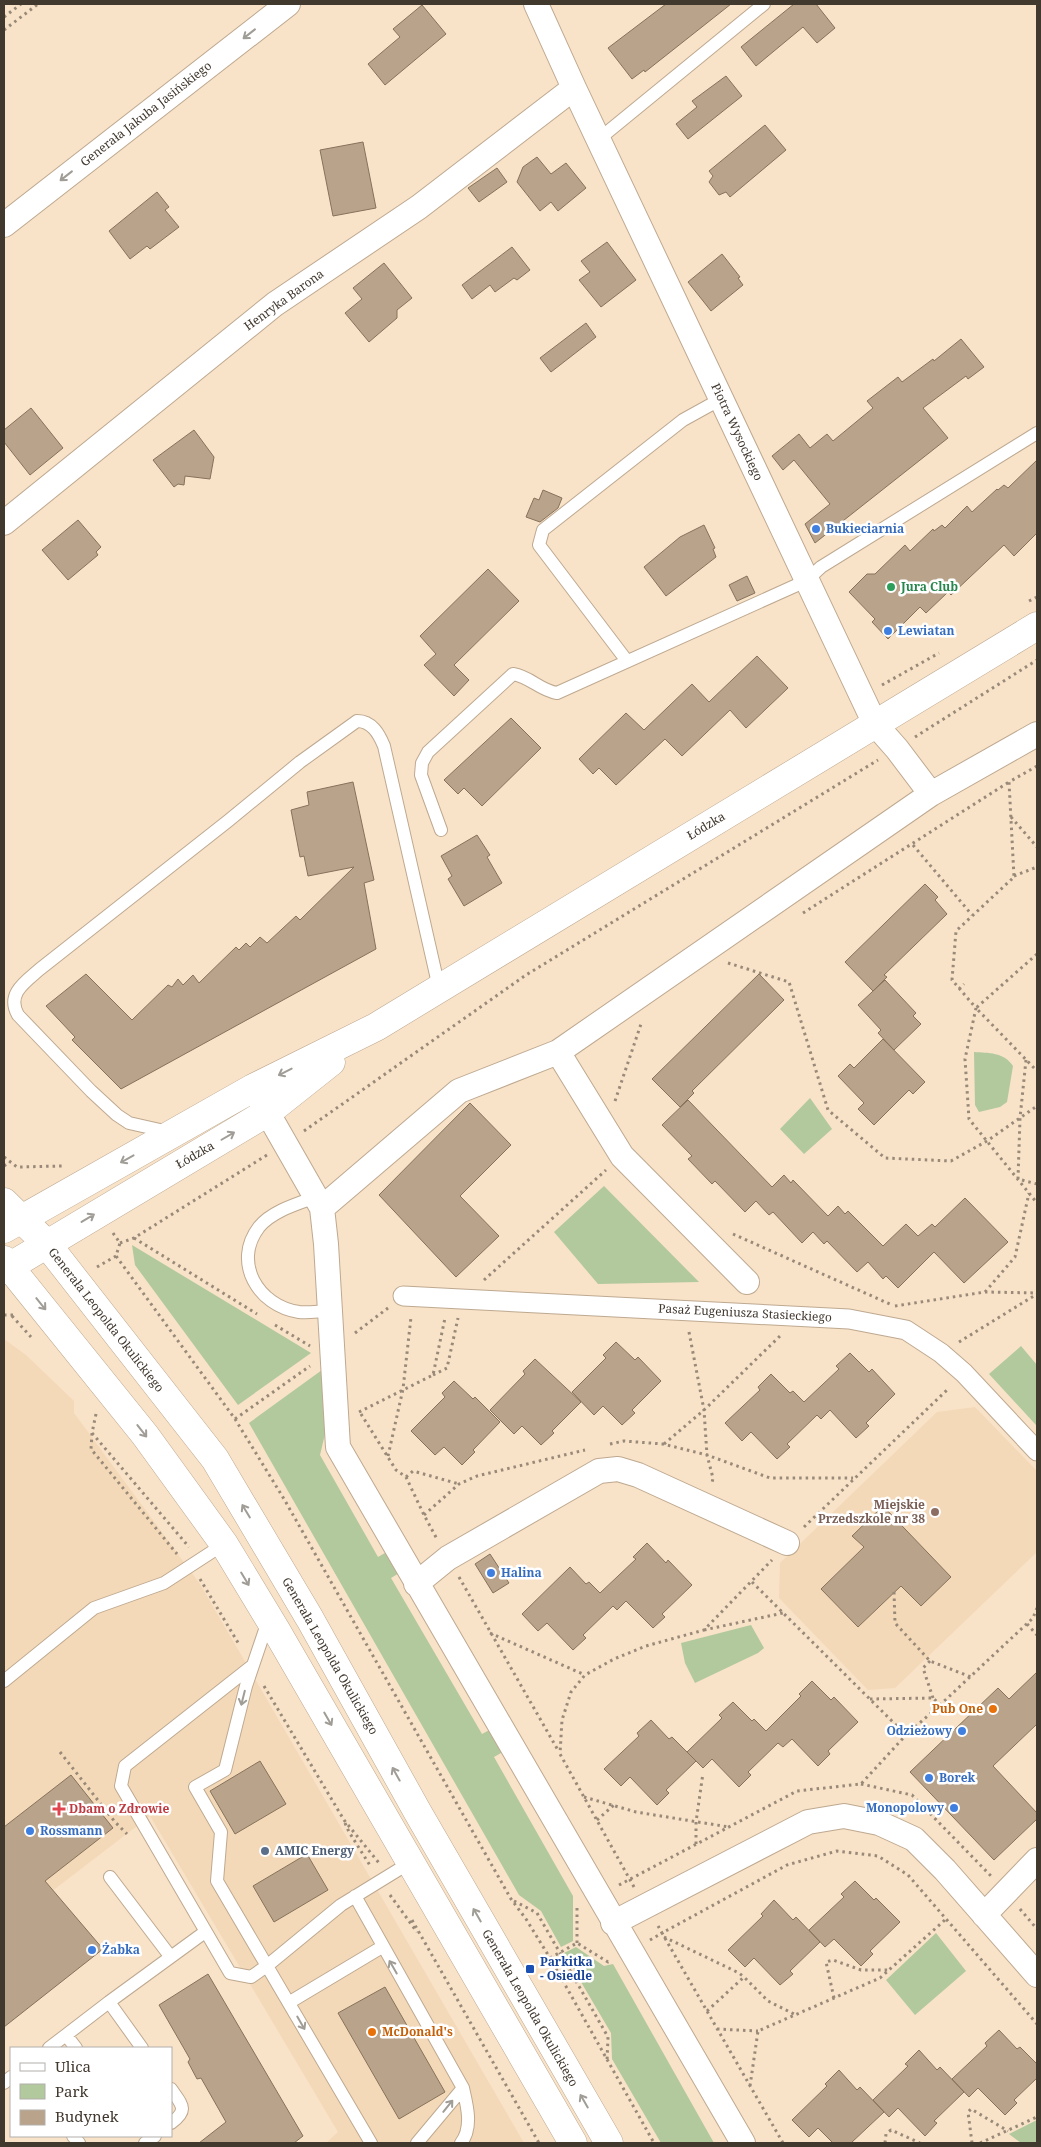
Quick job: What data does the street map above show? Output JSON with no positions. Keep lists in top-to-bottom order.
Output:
{
  "streets": {
    "main road": ["Łódzka", "Generała Leopolda Okulickiego"],
    "street": [
      "Generała Jakuba Jasińskiego",
      "Henryka Barona",
      "Piotra Wysockiego",
      "Pasaż Eugeniusza Stasieckiego"
    ]
  },
  "crossings": [
    ["Henryka Barona", "Piotra Wysockiego"],
    ["Piotra Wysockiego", "Łódzka"],
    ["Łódzka", "Generała Leopolda Okulickiego"]
  ],
  "one_way": ["Generała Jakuba Jasińskiego"],
  "places": {
    "other": [
      "Bukieciarnia",
      "Jura Club",
      "Lewiatan",
      "Miejskie Przedszkole nr 38",
      "Halina",
      "Pub One",
      "Odzieżowy",
      "Borek",
      "Monopolowy",
      "Rossmann",
      "AMIC Energy",
      "Żabka",
      "McDonald's"
    ],
    "health": ["Dbam o Zdrowie"],
    "transit": ["Parkitka - Osiedle"]
  },
  "legend": ["Ulica", "Park", "Budynek"]
}
